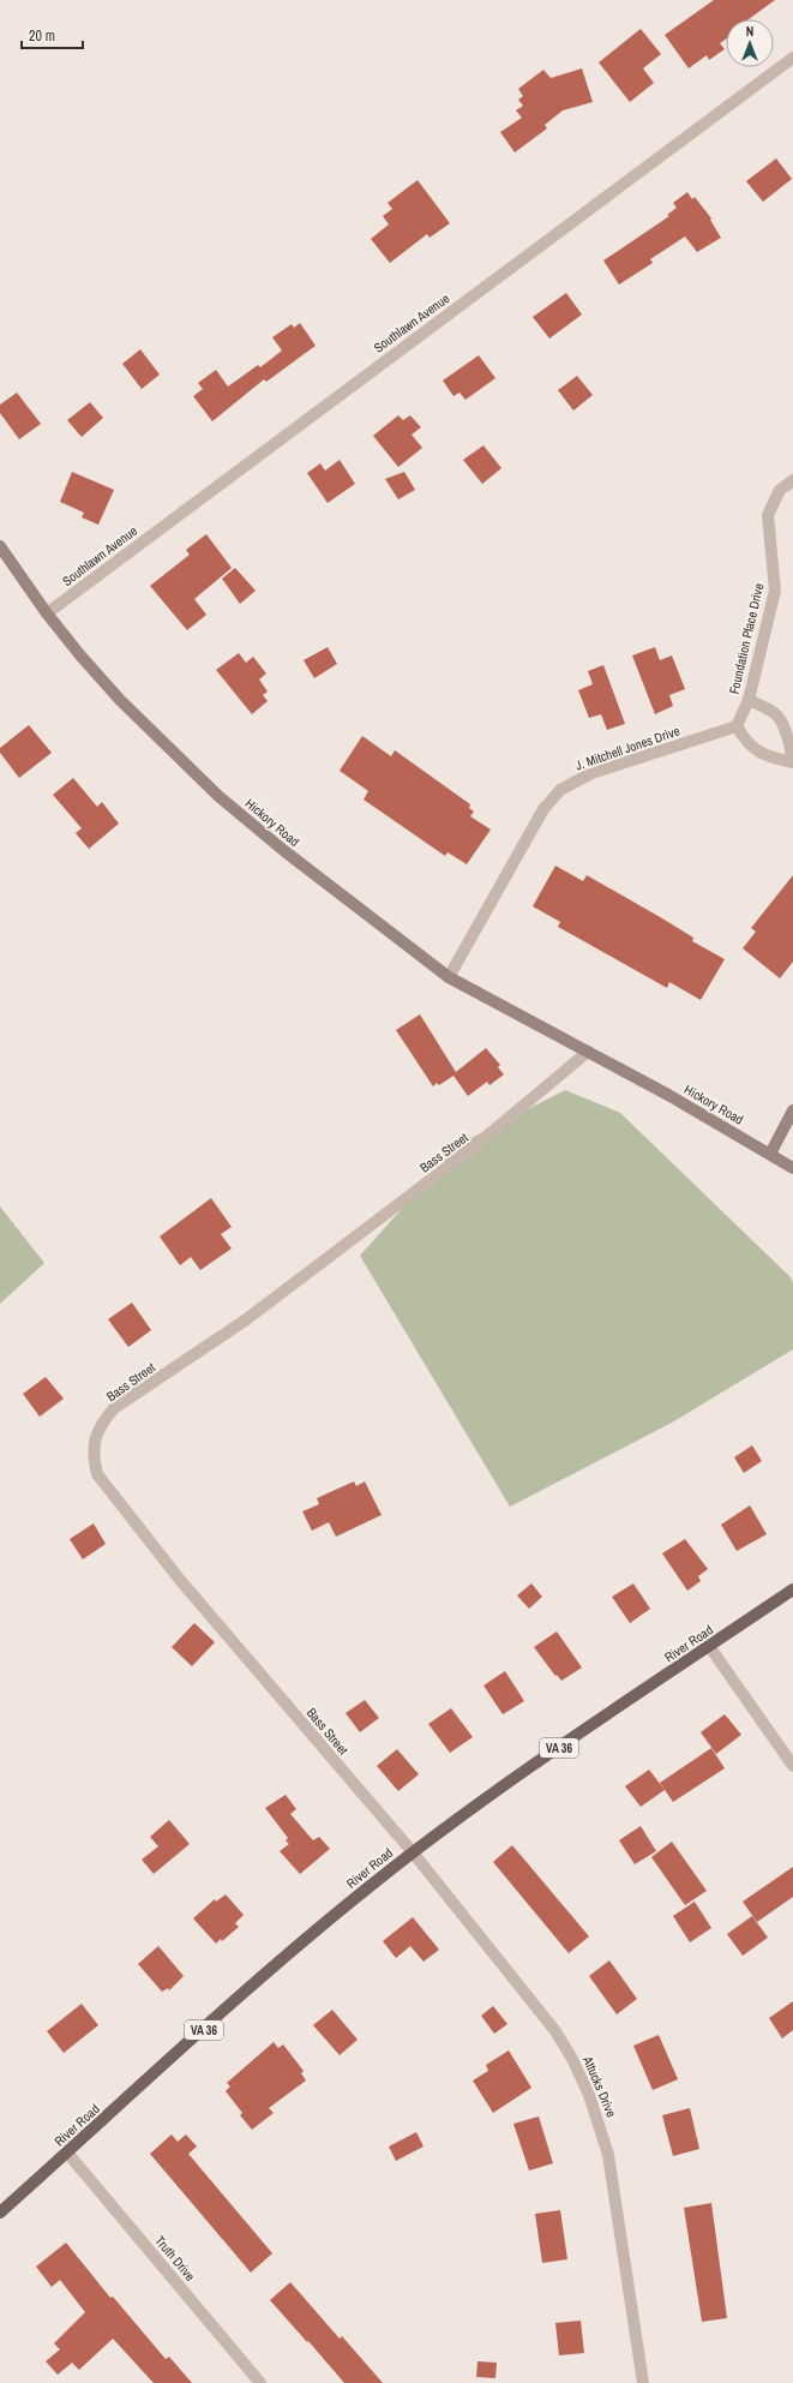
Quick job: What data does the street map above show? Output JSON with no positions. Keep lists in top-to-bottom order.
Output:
{
  "streets": {
    "main road": ["Hickory Road", "River Road", "VA 36"],
    "street": [
      "Southlawn Avenue",
      "Foundation Place Drive",
      "J. Mitchell Jones Drive",
      "Bass Street",
      "Attucks Drive",
      "Truth Drive"
    ]
  },
  "crossings": [
    ["Southlawn Avenue", "Hickory Road"],
    ["Foundation Place Drive", "J. Mitchell Jones Drive"],
    ["J. Mitchell Jones Drive", "Hickory Road"],
    ["Hickory Road", "Bass Street"],
    ["Bass Street", "River Road"],
    ["Bass Street", "Attucks Drive"],
    ["River Road", "Attucks Drive"],
    ["River Road", "Truth Drive"]
  ],
  "scale_bar": "20 m",
  "north": "top"
}
